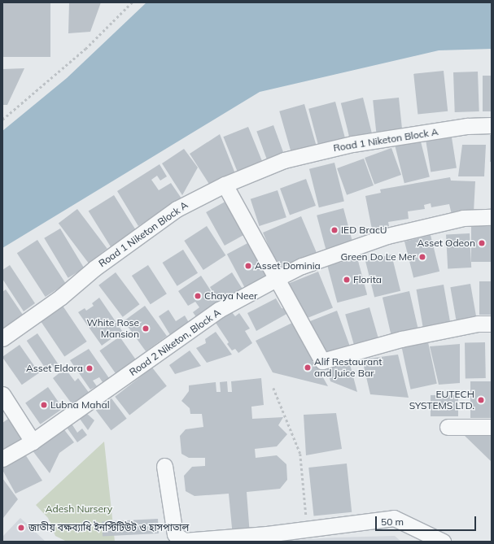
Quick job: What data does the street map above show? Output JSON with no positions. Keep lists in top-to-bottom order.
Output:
{
  "streets": {
    "street": ["Road 1 Niketon Block A", "Road 2 Niketon, Block A"]
  },
  "parks": ["Adesh Nursery"],
  "places": [
    "IED BracU",
    "Asset Odeon",
    "Green Do Le Mer",
    "Asset Dominia",
    "Florita",
    "Chaya Neer",
    "White Rose Mansion",
    "Alif Restaurant and Juice Bar",
    "Asset Eldora",
    "EUTECH SYSTEMS LTD.",
    "Lubna Mahal",
    "জাতীয় বক্ষব্যাধি ইনস্টিটিউট ও হাসপাতাল"
  ],
  "scale_bar": "50 m"
}
